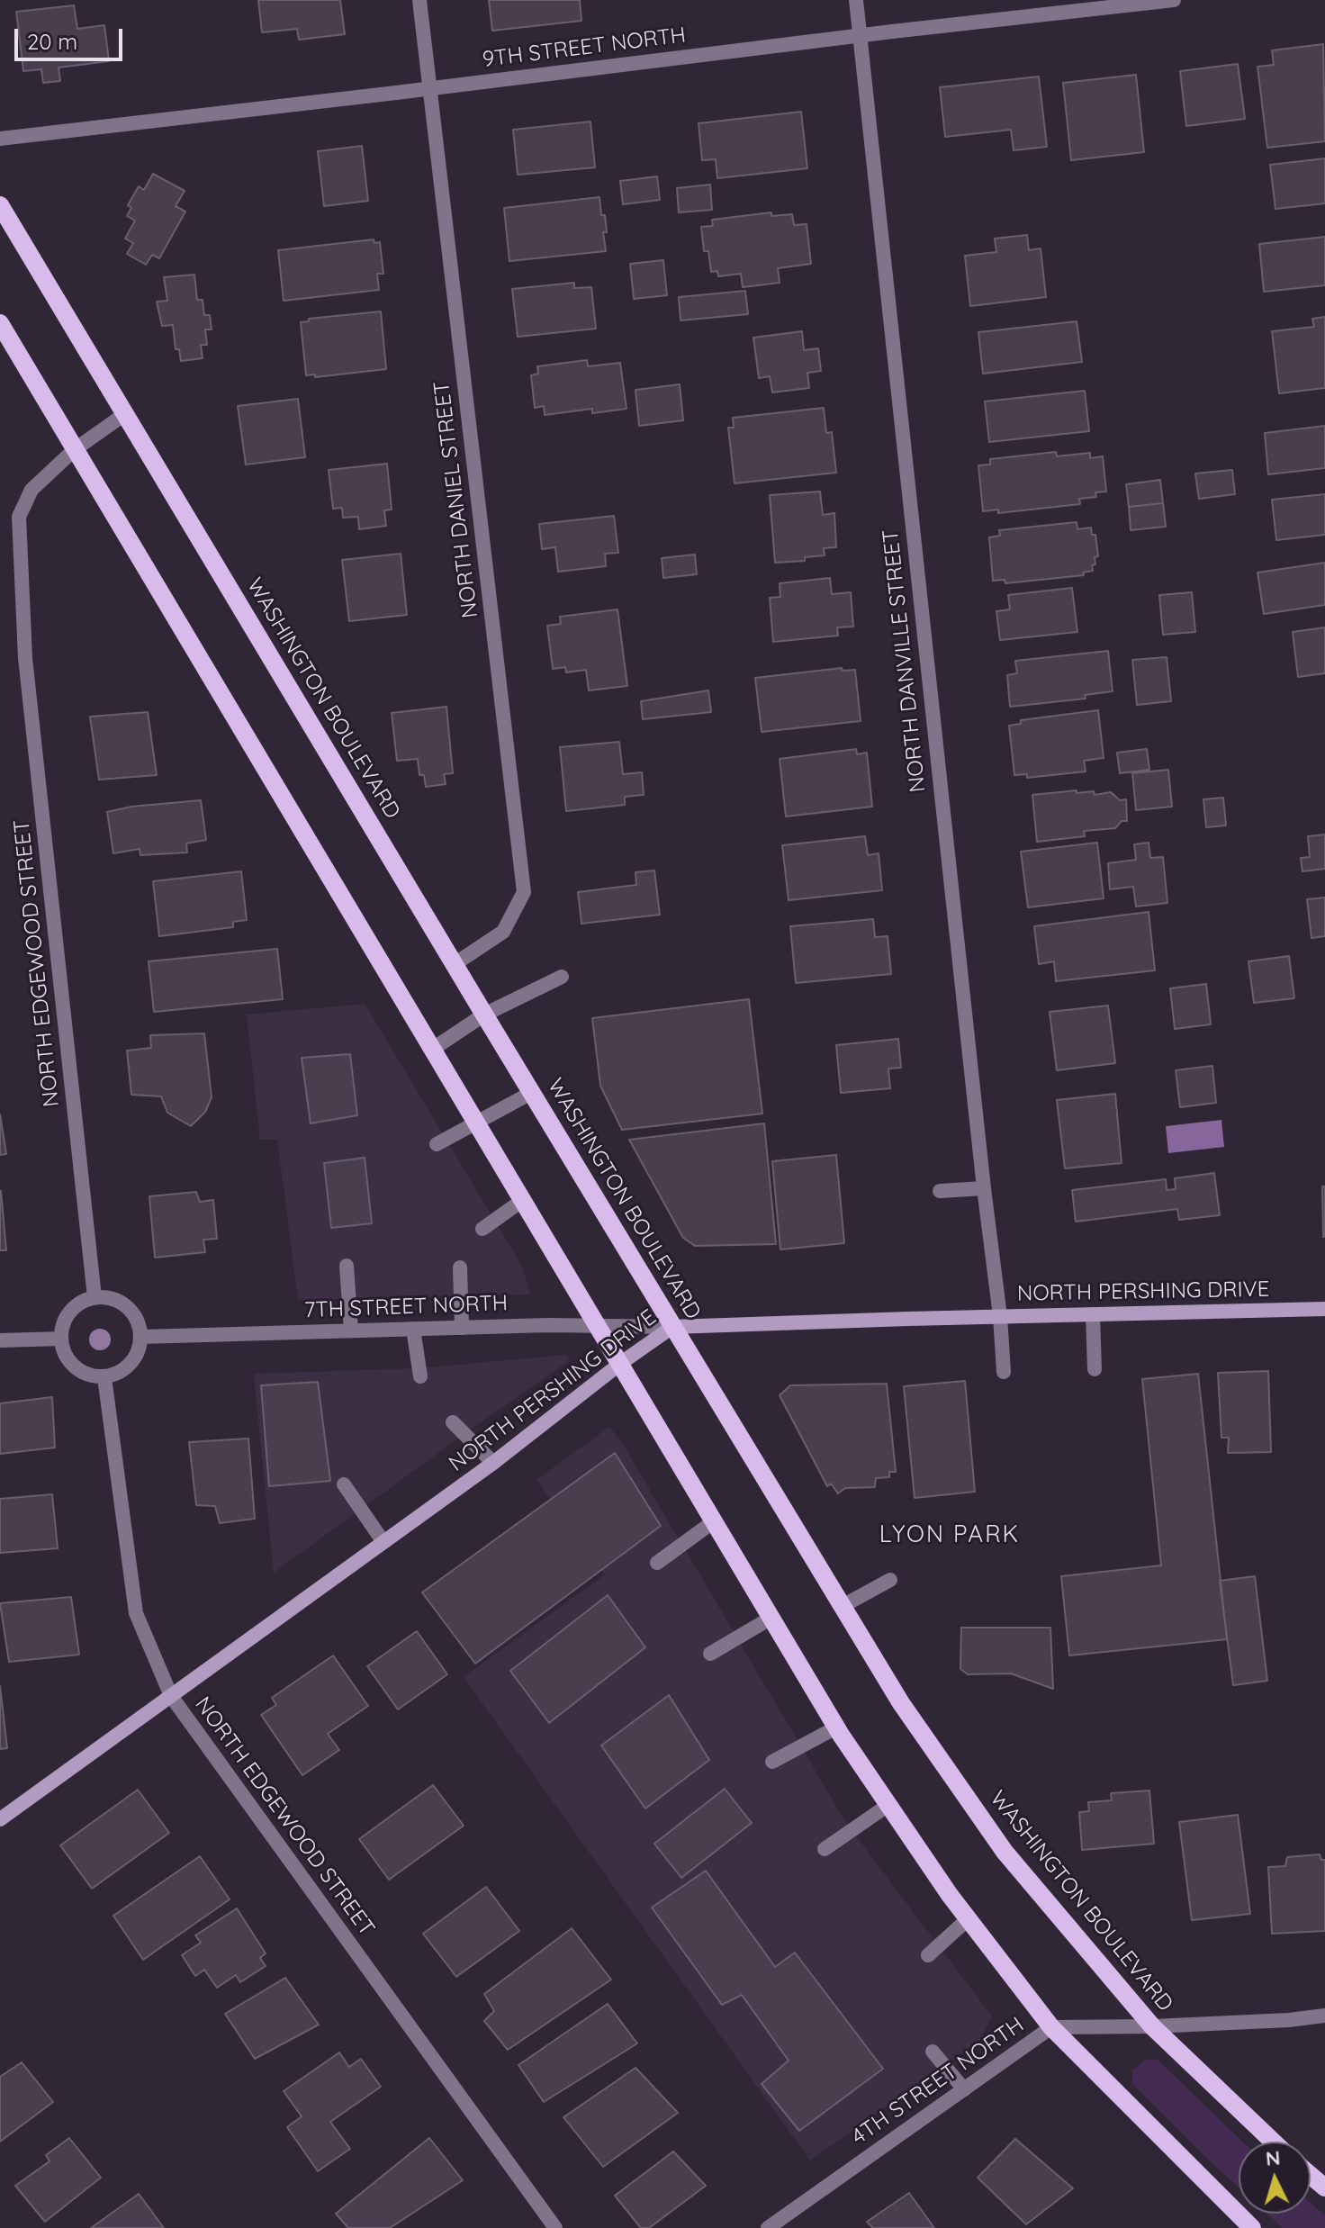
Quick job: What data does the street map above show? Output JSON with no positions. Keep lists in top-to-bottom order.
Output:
{
  "streets": {
    "main road": ["WASHINGTON BOULEVARD"],
    "street": [
      "9TH STREET NORTH",
      "NORTH DANIEL STREET",
      "NORTH DANVILLE STREET",
      "NORTH EDGEWOOD STREET",
      "NORTH PERSHING DRIVE",
      "7TH STREET NORTH",
      "4TH STREET NORTH"
    ]
  },
  "crossings": [
    ["9TH STREET NORTH", "NORTH DANIEL STREET"],
    ["9TH STREET NORTH", "NORTH DANVILLE STREET"],
    ["NORTH DANIEL STREET", "WASHINGTON BOULEVARD"],
    ["NORTH DANVILLE STREET", "NORTH PERSHING DRIVE"],
    ["WASHINGTON BOULEVARD", "NORTH EDGEWOOD STREET"],
    ["WASHINGTON BOULEVARD", "NORTH PERSHING DRIVE"],
    ["WASHINGTON BOULEVARD", "7TH STREET NORTH"],
    ["WASHINGTON BOULEVARD", "4TH STREET NORTH"],
    ["NORTH EDGEWOOD STREET", "NORTH PERSHING DRIVE"],
    ["NORTH EDGEWOOD STREET", "7TH STREET NORTH"],
    ["NORTH PERSHING DRIVE", "7TH STREET NORTH"]
  ],
  "districts": ["LYON PARK"],
  "scale_bar": "20 m",
  "north": "top"
}
